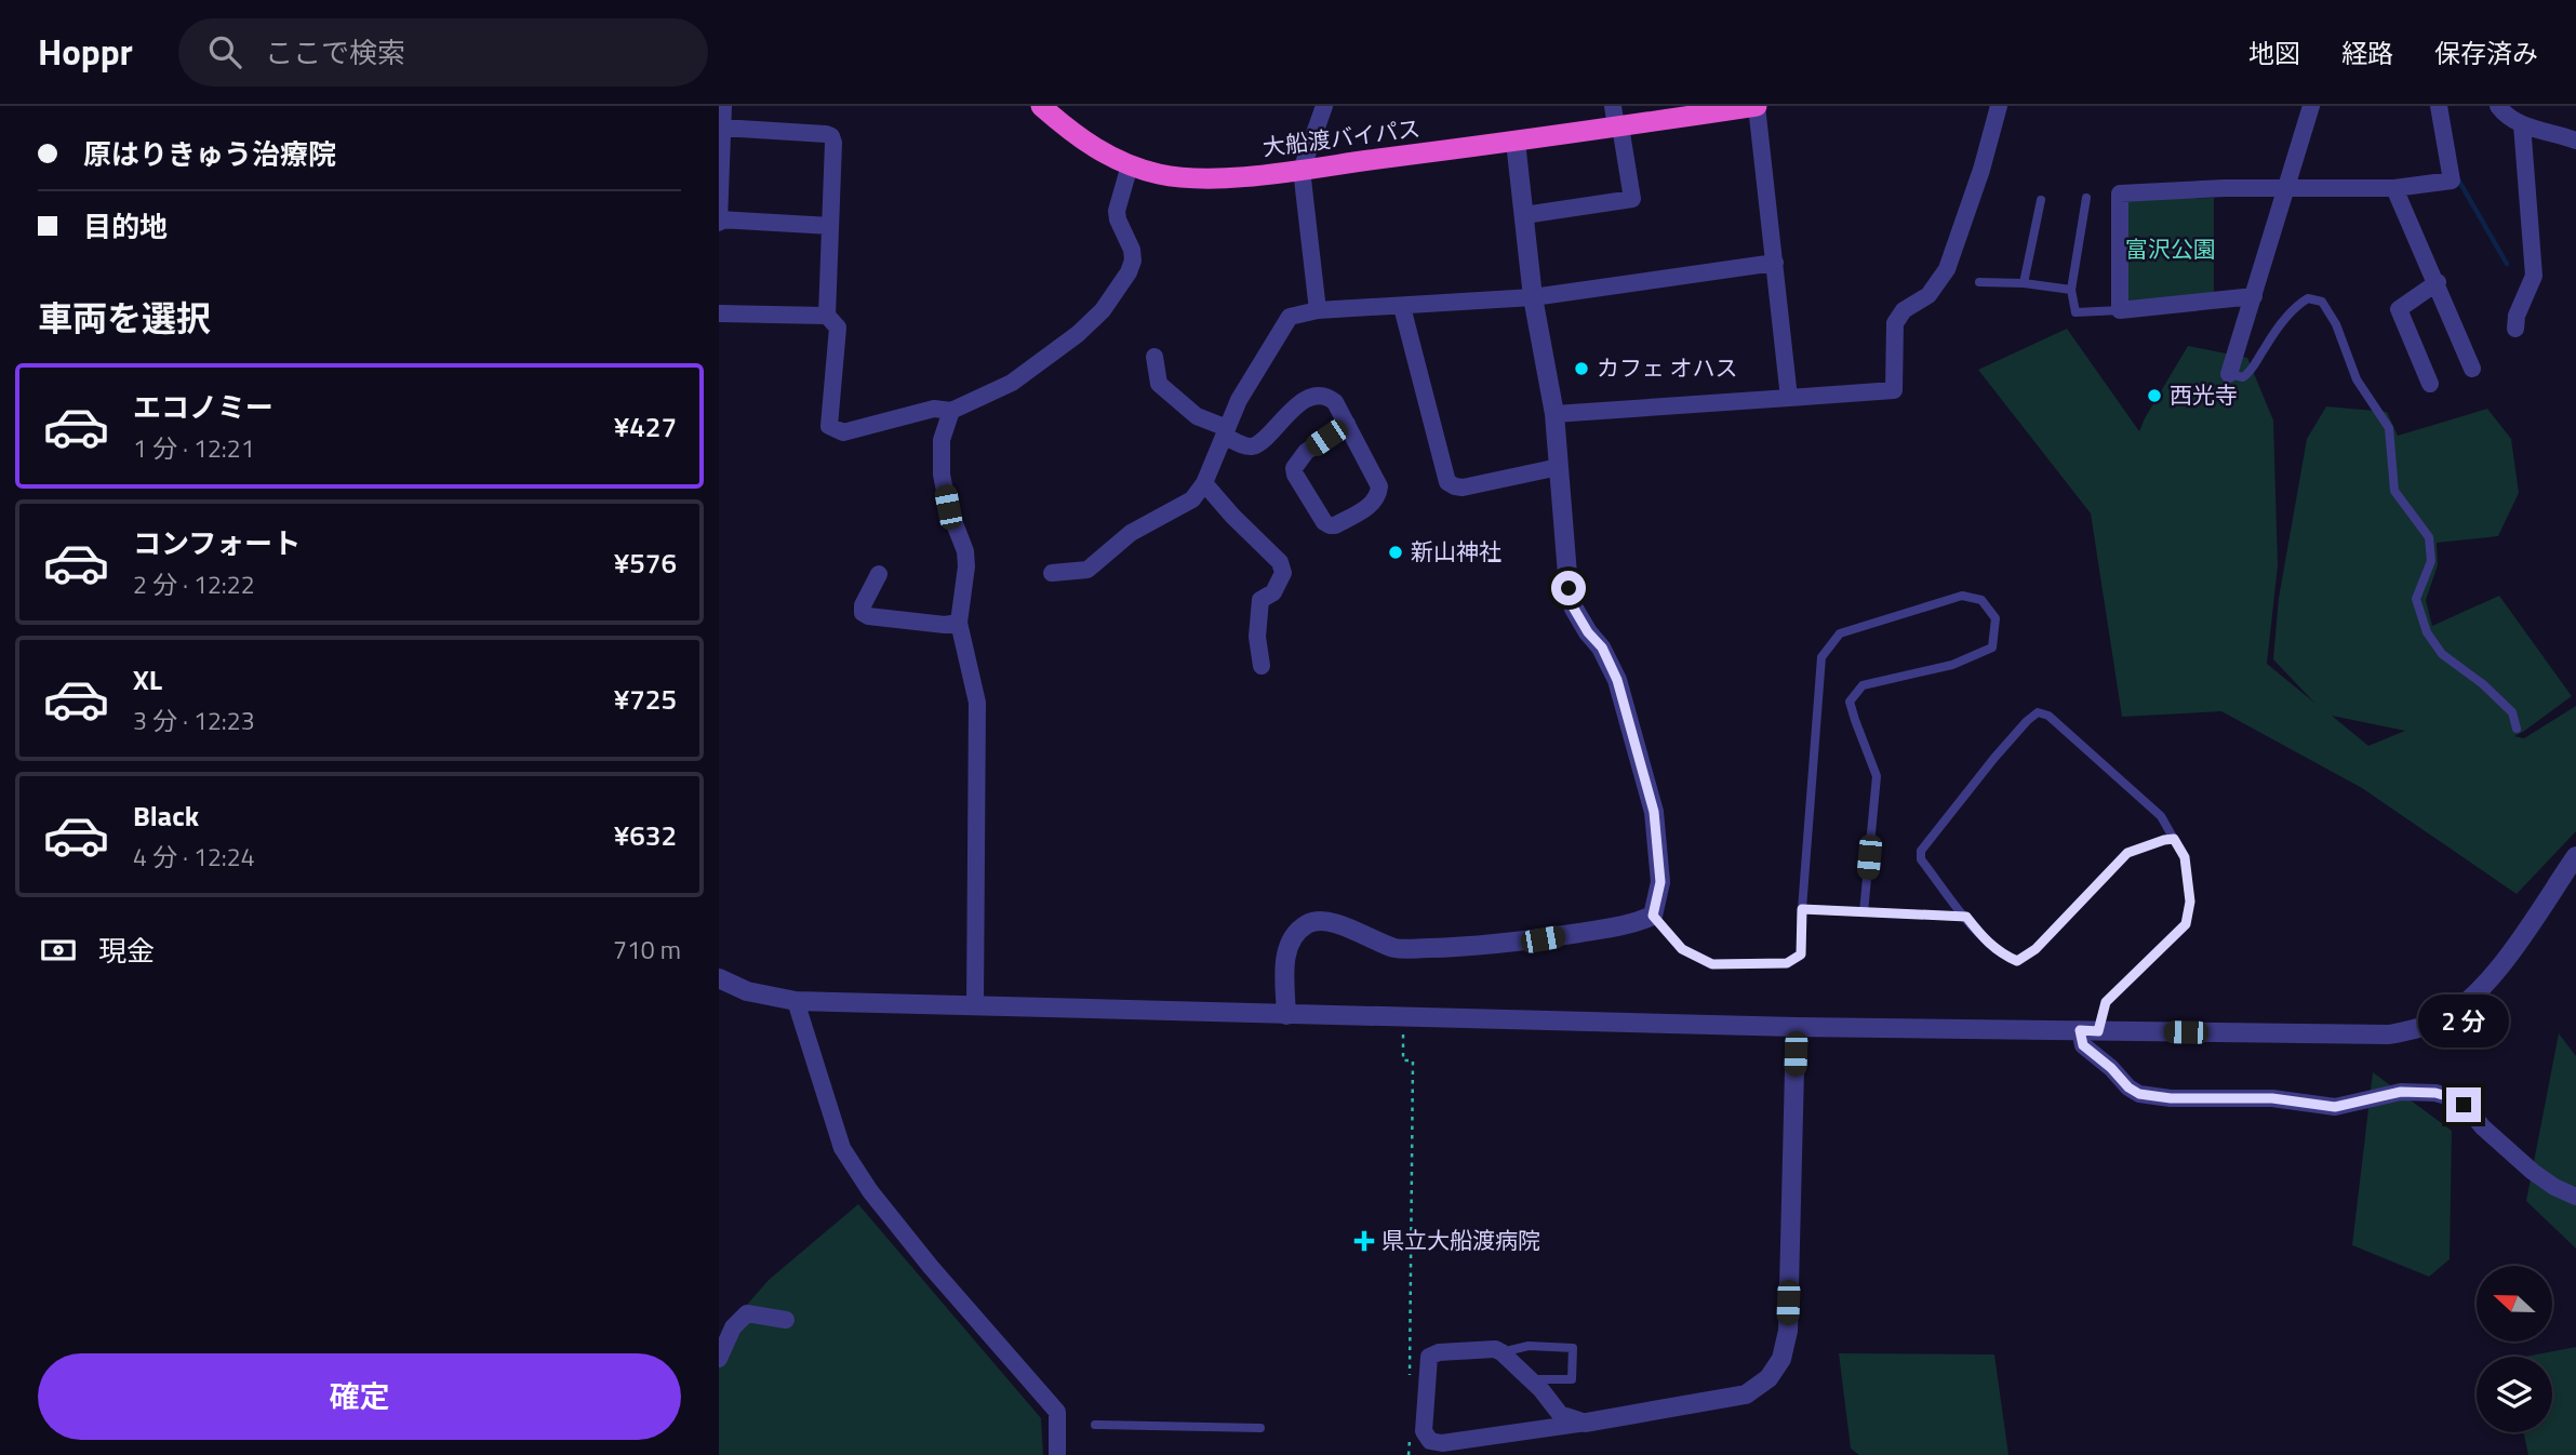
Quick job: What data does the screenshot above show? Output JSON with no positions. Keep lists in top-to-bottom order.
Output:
{
  "streets": {
    "highway": ["大船渡バイパス"]
  },
  "parks": ["富沢公園"],
  "places": {
    "other": ["カフェ オハス", "西光寺", "新山神社"],
    "health": ["県立大船渡病院"]
  },
  "north": "left",
  "page": {
    "header": "Hoppr",
    "search": "ここで検索",
    "nav": ["地図", "経路", "保存済み"],
    "banner": ["原はりきゅう治療院", "目的地"],
    "heading": "車両を選択",
    "list": [
      {
        "name": "エコノミー",
        "note": "1 分 · 12:21",
        "value": "¥427"
      },
      {
        "name": "コンフォート",
        "note": "2 分 · 12:22",
        "value": "¥576"
      },
      {
        "name": "XL",
        "note": "3 分 · 12:23",
        "value": "¥725"
      },
      {
        "name": "Black",
        "note": "4 分 · 12:24",
        "value": "¥632"
      }
    ],
    "pay": ["現金", "710 m"],
    "bubble": "2 分",
    "buttons": "確定"
  }
}
